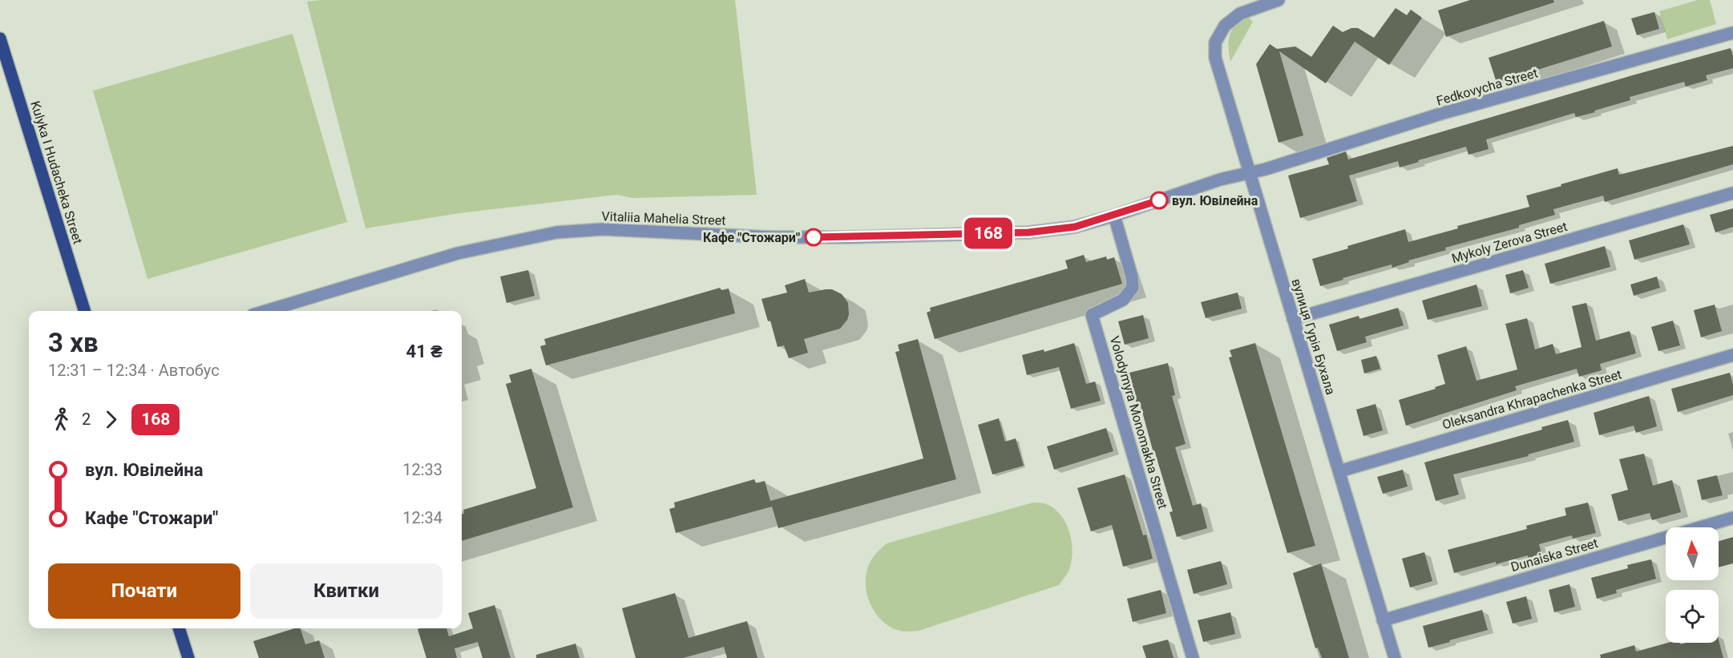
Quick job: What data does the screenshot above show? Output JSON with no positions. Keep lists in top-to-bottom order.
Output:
{
  "streets": {
    "main road": ["Kulyka I Hudacheka Street"],
    "street": [
      "Fedkovycha Street",
      "Vitaliia Mahelia Street",
      "Mykoly Zerova Street",
      "вулиця Гурія Бухала",
      "Oleksandra Khrapachenka Street",
      "Volodymyra Monomakha Street",
      "Dunaiska Street"
    ]
  },
  "crossings": [
    ["Fedkovycha Street", "Vitaliia Mahelia Street"],
    ["Fedkovycha Street", "вулиця Гурія Бухала"],
    ["Vitaliia Mahelia Street", "вулиця Гурія Бухала"],
    ["Vitaliia Mahelia Street", "Volodymyra Monomakha Street"],
    ["Mykoly Zerova Street", "вулиця Гурія Бухала"],
    ["вулиця Гурія Бухала", "Oleksandra Khrapachenka Street"],
    ["вулиця Гурія Бухала", "Dunaiska Street"]
  ],
  "places": ["вул. Ювілейна", "Кафе \"Стожари\""],
  "lines": ["bus line 168"],
  "north": "top",
  "page": {
    "on_map": "168",
    "heading": ["3 хв", "12:31 – 12:34 · Автобус", "41 ₴"],
    "legs": ["2", "168"],
    "list": [
      {
        "name": "вул. Ювілейна",
        "value": "12:33"
      },
      {
        "name": "Кафе \"Стожари\"",
        "value": "12:34"
      }
    ],
    "buttons": ["Почати", "Квитки"]
  }
}
